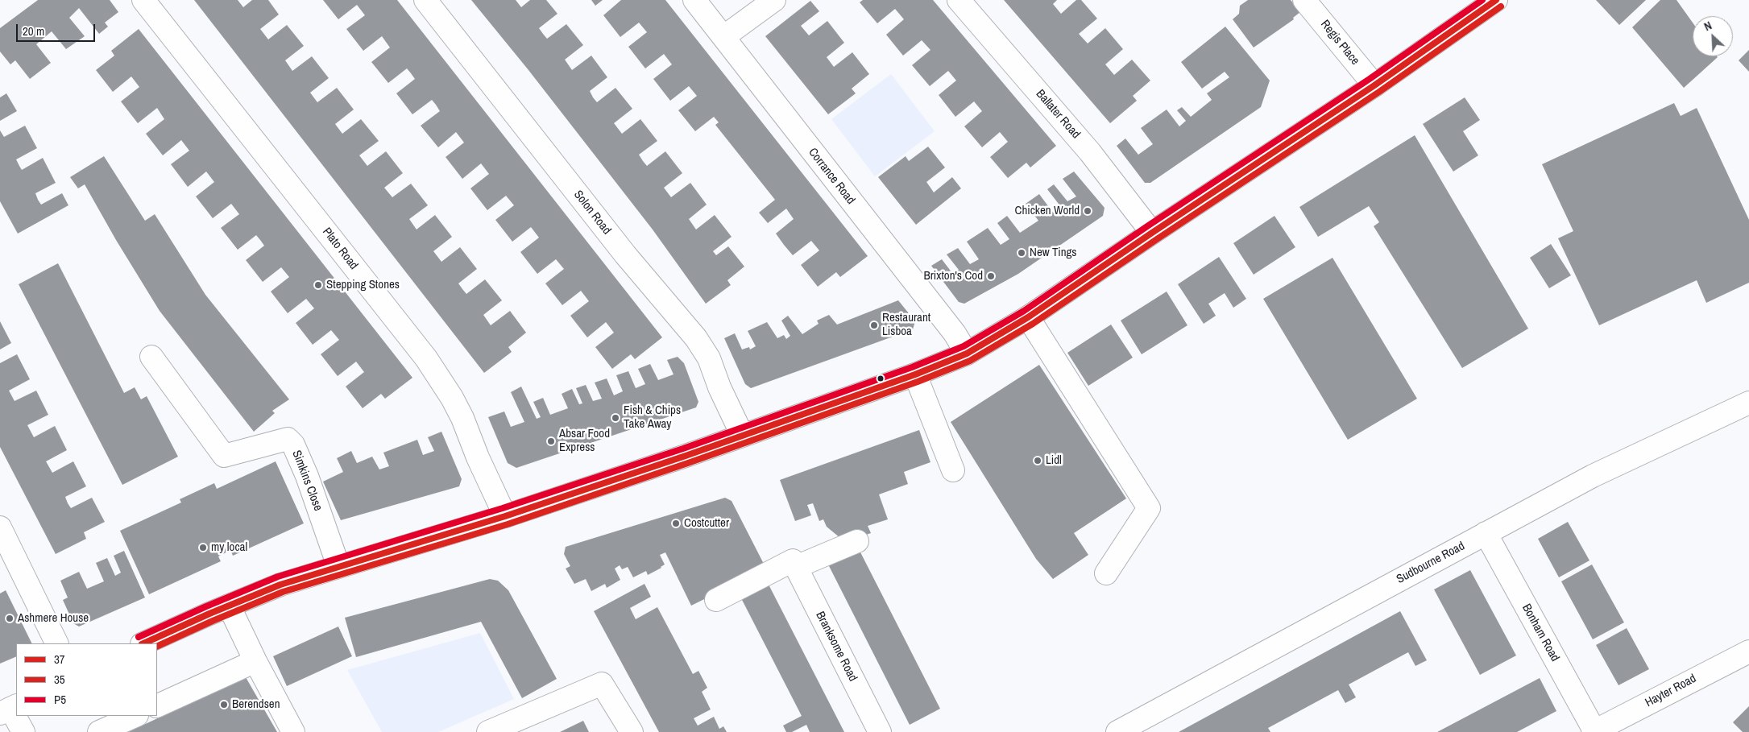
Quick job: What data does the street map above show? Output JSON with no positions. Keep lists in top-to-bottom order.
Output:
{
  "streets": {
    "street": [
      "Regis Place",
      "Ballater Road",
      "Corrance Road",
      "Solon Road",
      "Plato Road",
      "Simkins Close",
      "Sudbourne Road",
      "Bonham Road",
      "Branksome Road",
      "Hayter Road"
    ]
  },
  "crossings": [
    ["Sudbourne Road", "Bonham Road"],
    ["Bonham Road", "Hayter Road"]
  ],
  "places": [
    "Chicken World",
    "New Tings",
    "Brixton's Cod",
    "Stepping Stones",
    "Restaurant Lisboa",
    "Fish & Chips Take Away",
    "Absar Food Express",
    "Lidl",
    "Costcutter",
    "my local",
    "Ashmere House",
    "Berendsen"
  ],
  "lines": ["transit line 37", "transit line P5", "transit line 35"],
  "legend": ["37", "35", "P5"],
  "scale_bar": "20 m",
  "north": "top left"
}
